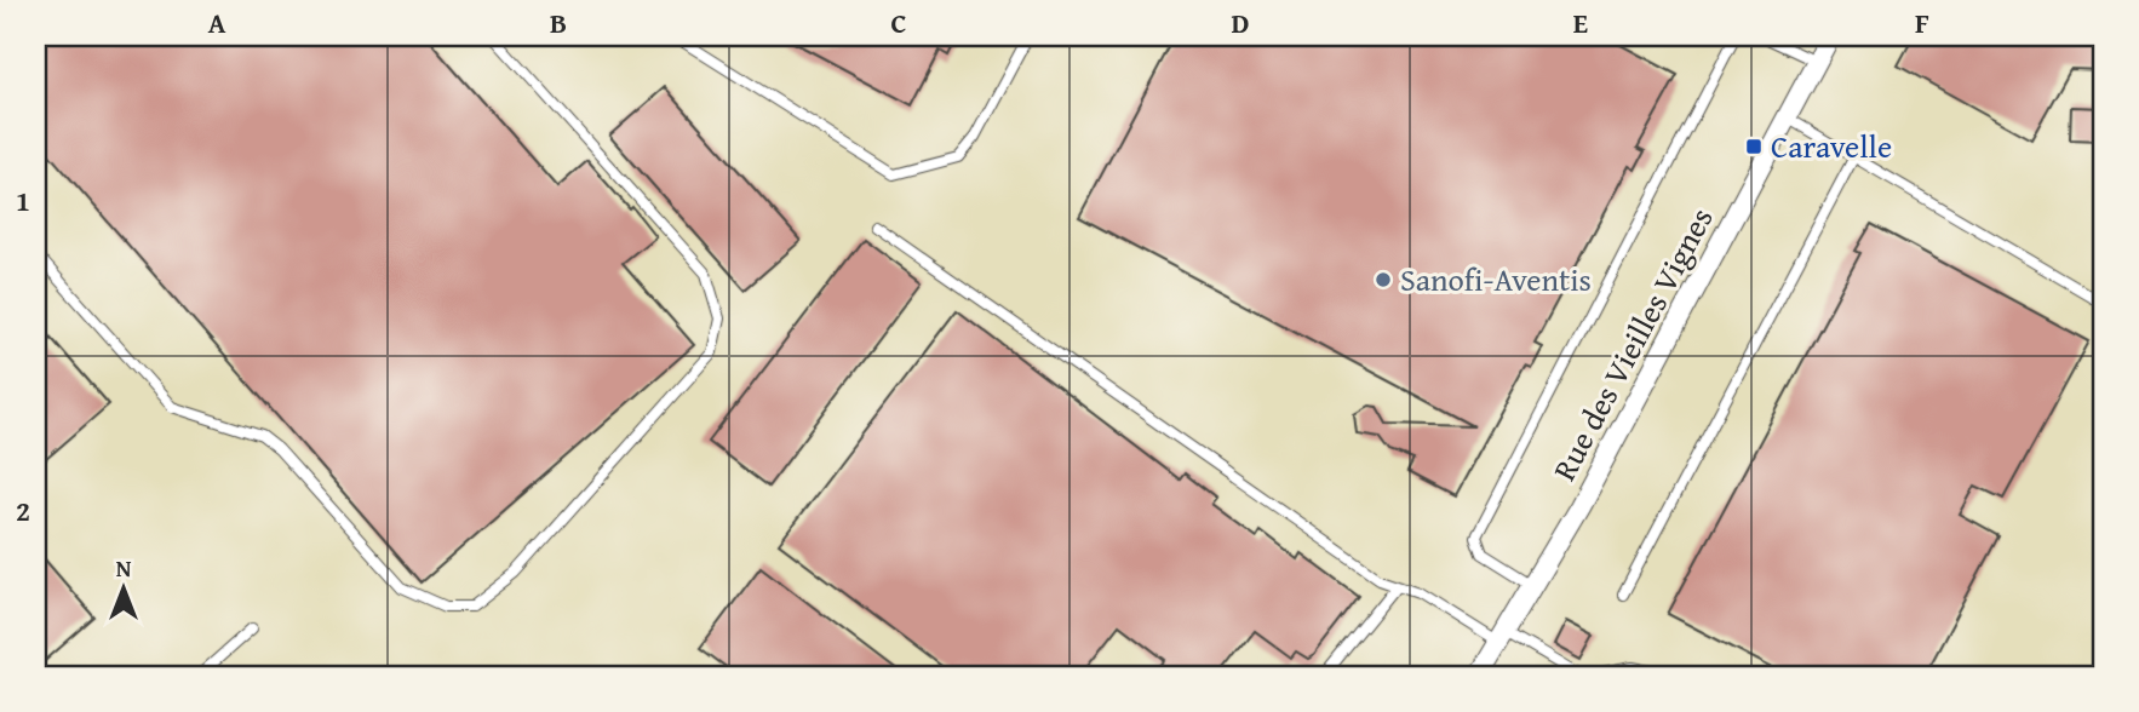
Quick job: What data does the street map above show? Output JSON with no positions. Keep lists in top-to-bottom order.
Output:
{
  "streets": {
    "street": ["Rue des Vieilles Vignes"]
  },
  "places": {
    "transit": ["Caravelle"],
    "other": ["Sanofi-Aventis"]
  },
  "north": "top",
  "grid": {
    "columns": [
      "A",
      "B",
      "C",
      "D",
      "E",
      "F"
    ],
    "rows": ["1", "2"]
  }
}
